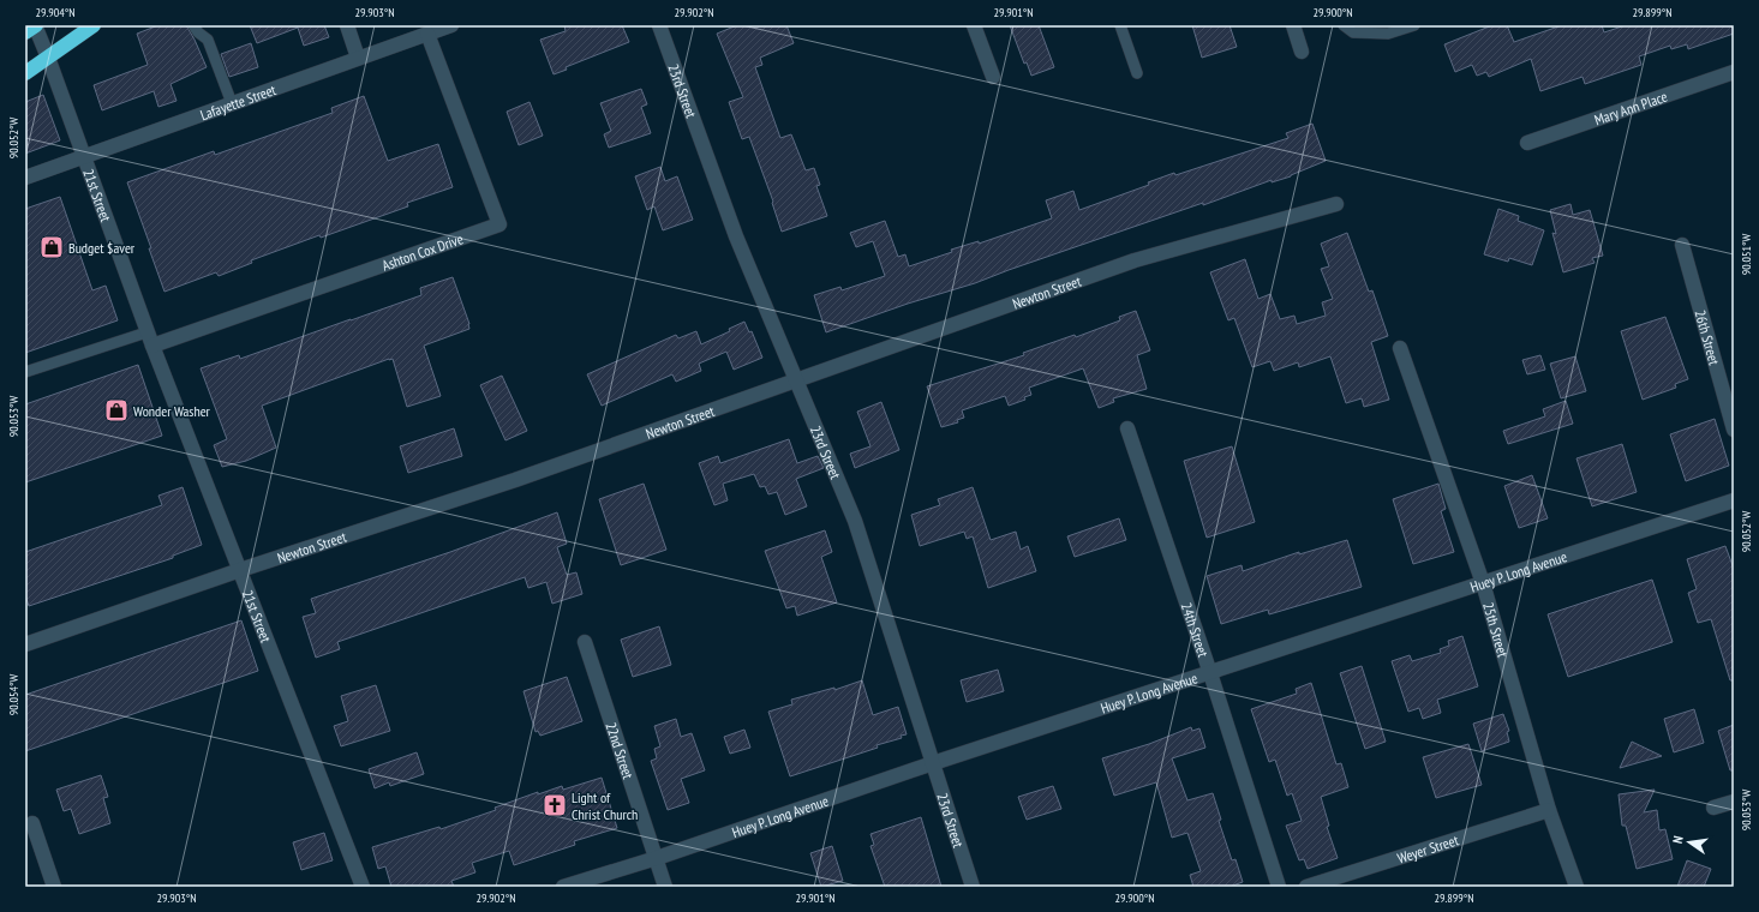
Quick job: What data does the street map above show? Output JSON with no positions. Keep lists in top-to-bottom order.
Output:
{
  "streets": {
    "street": [
      "23rd Street",
      "Lafayette Street",
      "Mary Ann Place",
      "21st Street",
      "Ashton Cox Drive",
      "Newton Street",
      "26th Street",
      "Huey P. Long Avenue",
      "24th Street",
      "25th Street",
      "22nd Street",
      "Weyer Street"
    ]
  },
  "crossings": [
    ["23rd Street", "Newton Street"],
    ["23rd Street", "Huey P. Long Avenue"],
    ["Lafayette Street", "21st Street"],
    ["Lafayette Street", "Ashton Cox Drive"],
    ["21st Street", "Ashton Cox Drive"],
    ["21st Street", "Newton Street"],
    ["Huey P. Long Avenue", "24th Street"],
    ["Huey P. Long Avenue", "25th Street"],
    ["Huey P. Long Avenue", "22nd Street"],
    ["25th Street", "Weyer Street"]
  ],
  "places": {
    "shop": ["Budget $aver", "Wonder Washer"],
    "church": ["Light of Christ Church"]
  },
  "north": "left",
  "coordinates": [
    "29.904°N",
    "29.903°N",
    "29.902°N",
    "29.901°N",
    "29.900°N",
    "29.899°N",
    "90.052°W",
    "90.051°W",
    "90.053°W",
    "90.054°W"
  ]
}
